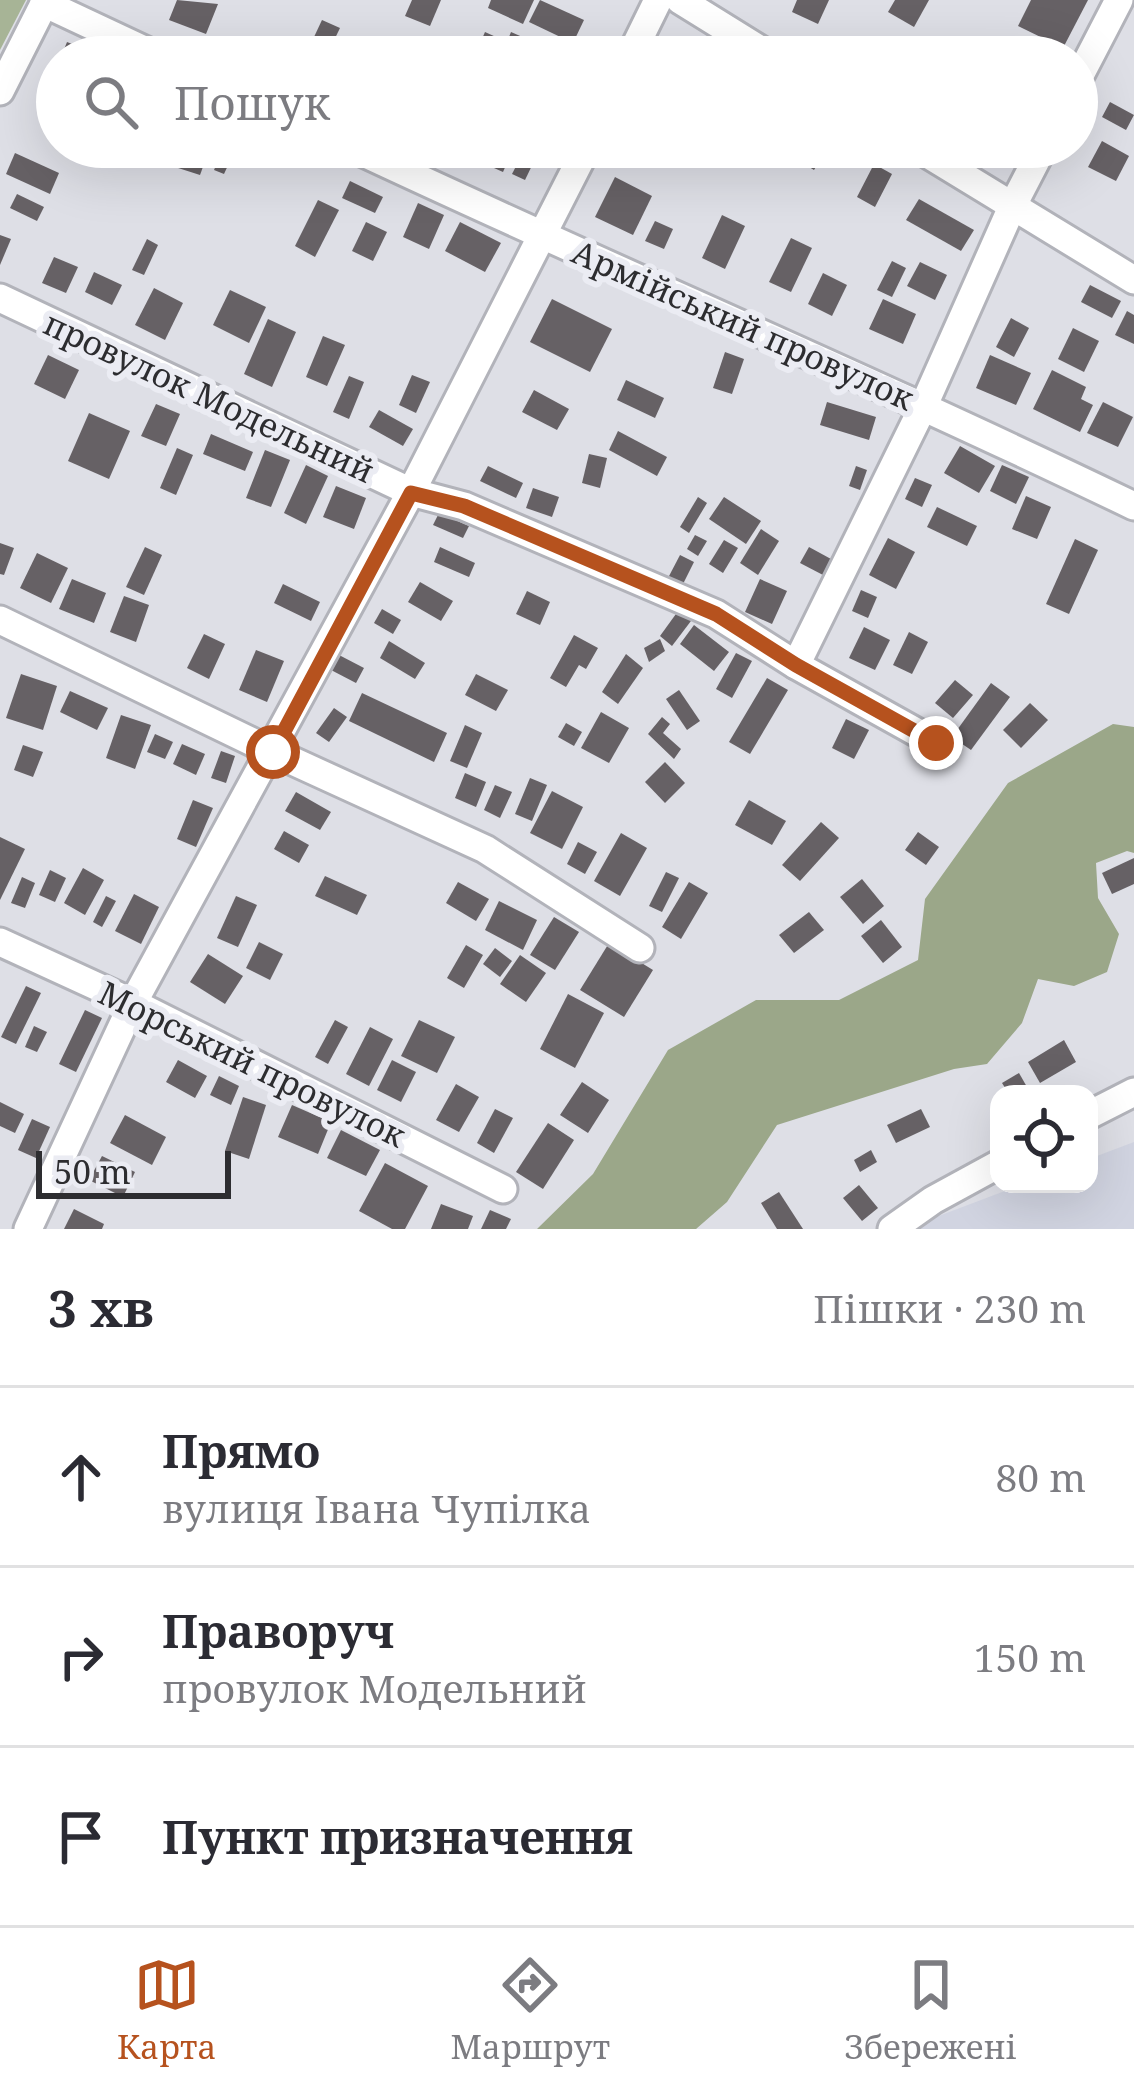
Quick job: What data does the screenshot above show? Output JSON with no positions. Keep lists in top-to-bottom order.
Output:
{
  "streets": {
    "street": ["Армійський провулок", "провулок Модельний", "Морський провулок"]
  },
  "scale_bar": "50 m",
  "page": {
    "search": "Пошук",
    "scale": "50 m",
    "heading": ["3 хв", "Пішки · 230 m"],
    "list": [
      ["Прямо", "вулиця Івана Чупілка", "80 m"],
      ["Праворуч", "провулок Модельний", "150 m"],
      "Пункт призначення"
    ],
    "nav": ["Карта", "Маршрут", "Збережені"]
  }
}
